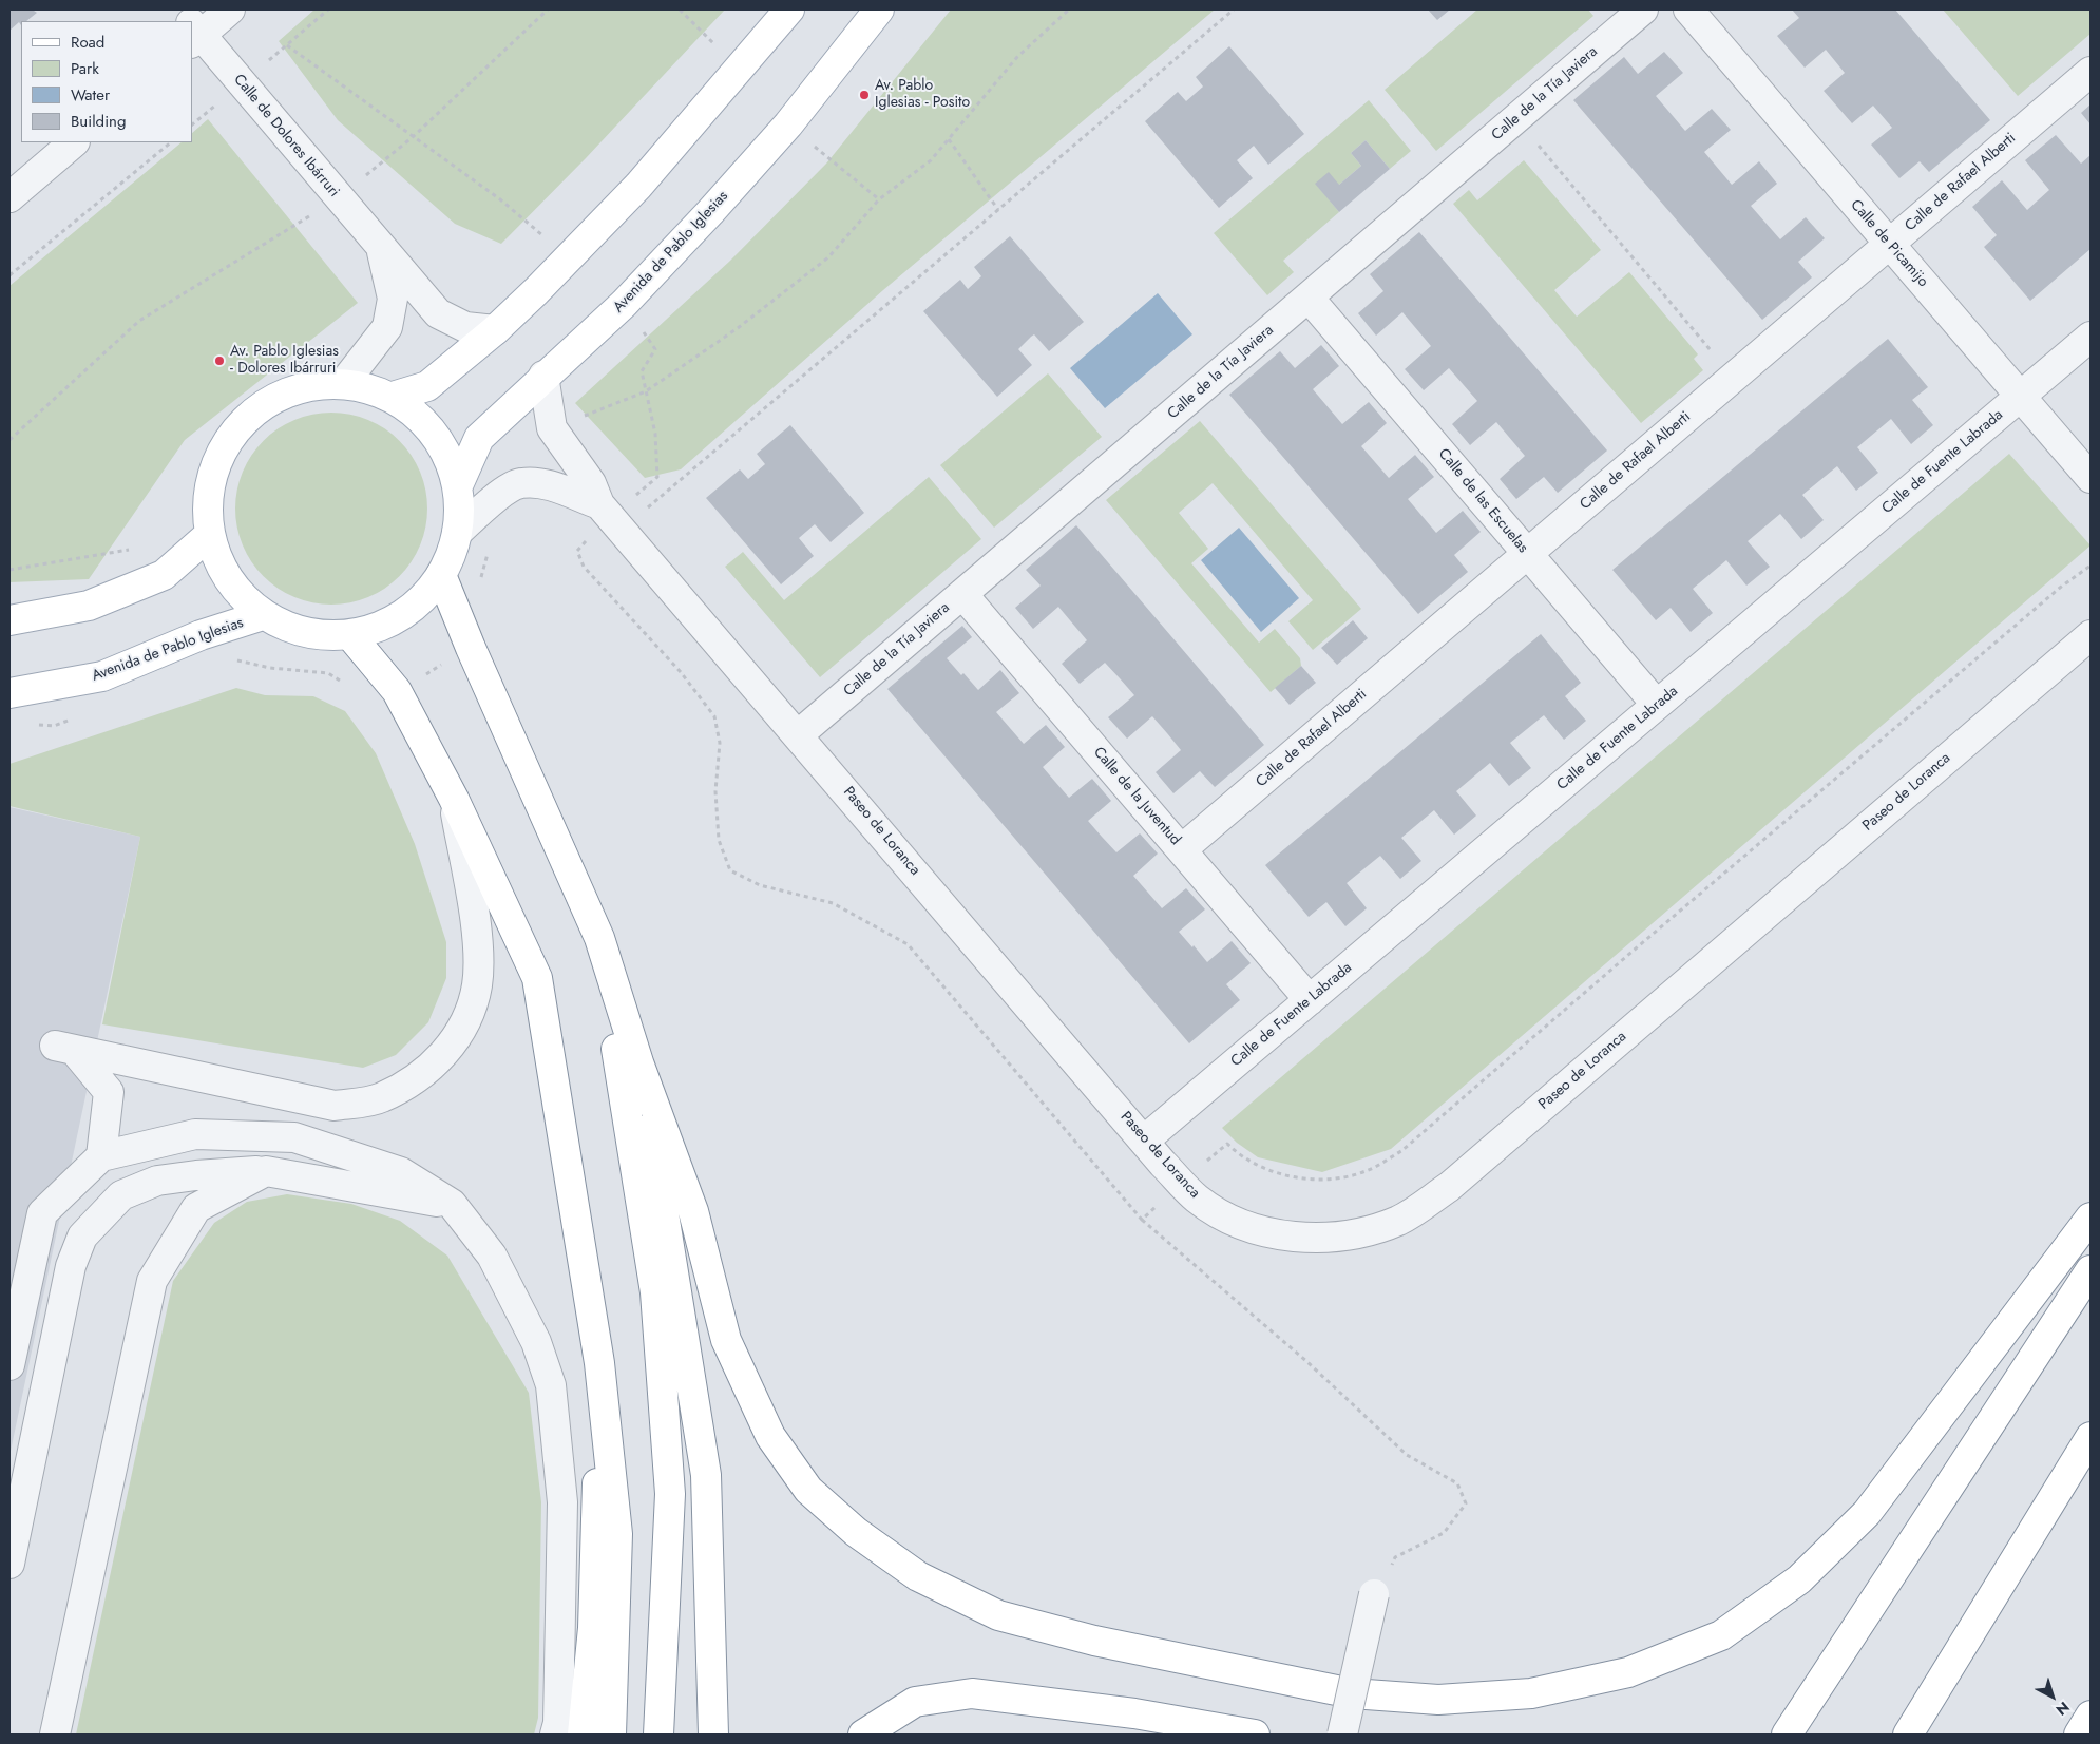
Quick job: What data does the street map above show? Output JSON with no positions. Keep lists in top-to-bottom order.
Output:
{
  "streets": {
    "main road": ["Avenida de Pablo Iglesias"],
    "street": [
      "Calle de la Tía Javiera",
      "Calle de Dolores Ibárruri",
      "Calle de Rafael Alberti",
      "Calle de Picamijo",
      "Calle de Fuente Labrada",
      "Calle de las Escuelas",
      "Paseo de Loranca",
      "Calle de la Juventud"
    ]
  },
  "crossings": [
    ["Calle de la Tía Javiera", "Calle de las Escuelas"],
    ["Calle de la Tía Javiera", "Paseo de Loranca"],
    ["Calle de la Tía Javiera", "Calle de la Juventud"],
    ["Calle de Rafael Alberti", "Calle de Picamijo"],
    ["Calle de Rafael Alberti", "Calle de las Escuelas"],
    ["Calle de Rafael Alberti", "Calle de la Juventud"],
    ["Calle de Picamijo", "Calle de Fuente Labrada"],
    ["Avenida de Pablo Iglesias", "Paseo de Loranca"],
    ["Calle de Fuente Labrada", "Calle de las Escuelas"],
    ["Calle de Fuente Labrada", "Paseo de Loranca"],
    ["Calle de Fuente Labrada", "Calle de la Juventud"]
  ],
  "places": ["Av. Pablo Iglesias - Posito", "Av. Pablo Iglesias - Dolores Ibárruri"],
  "legend": [
    "Road",
    "Park",
    "Water",
    "Building"
  ],
  "north": "bottom right"
}
